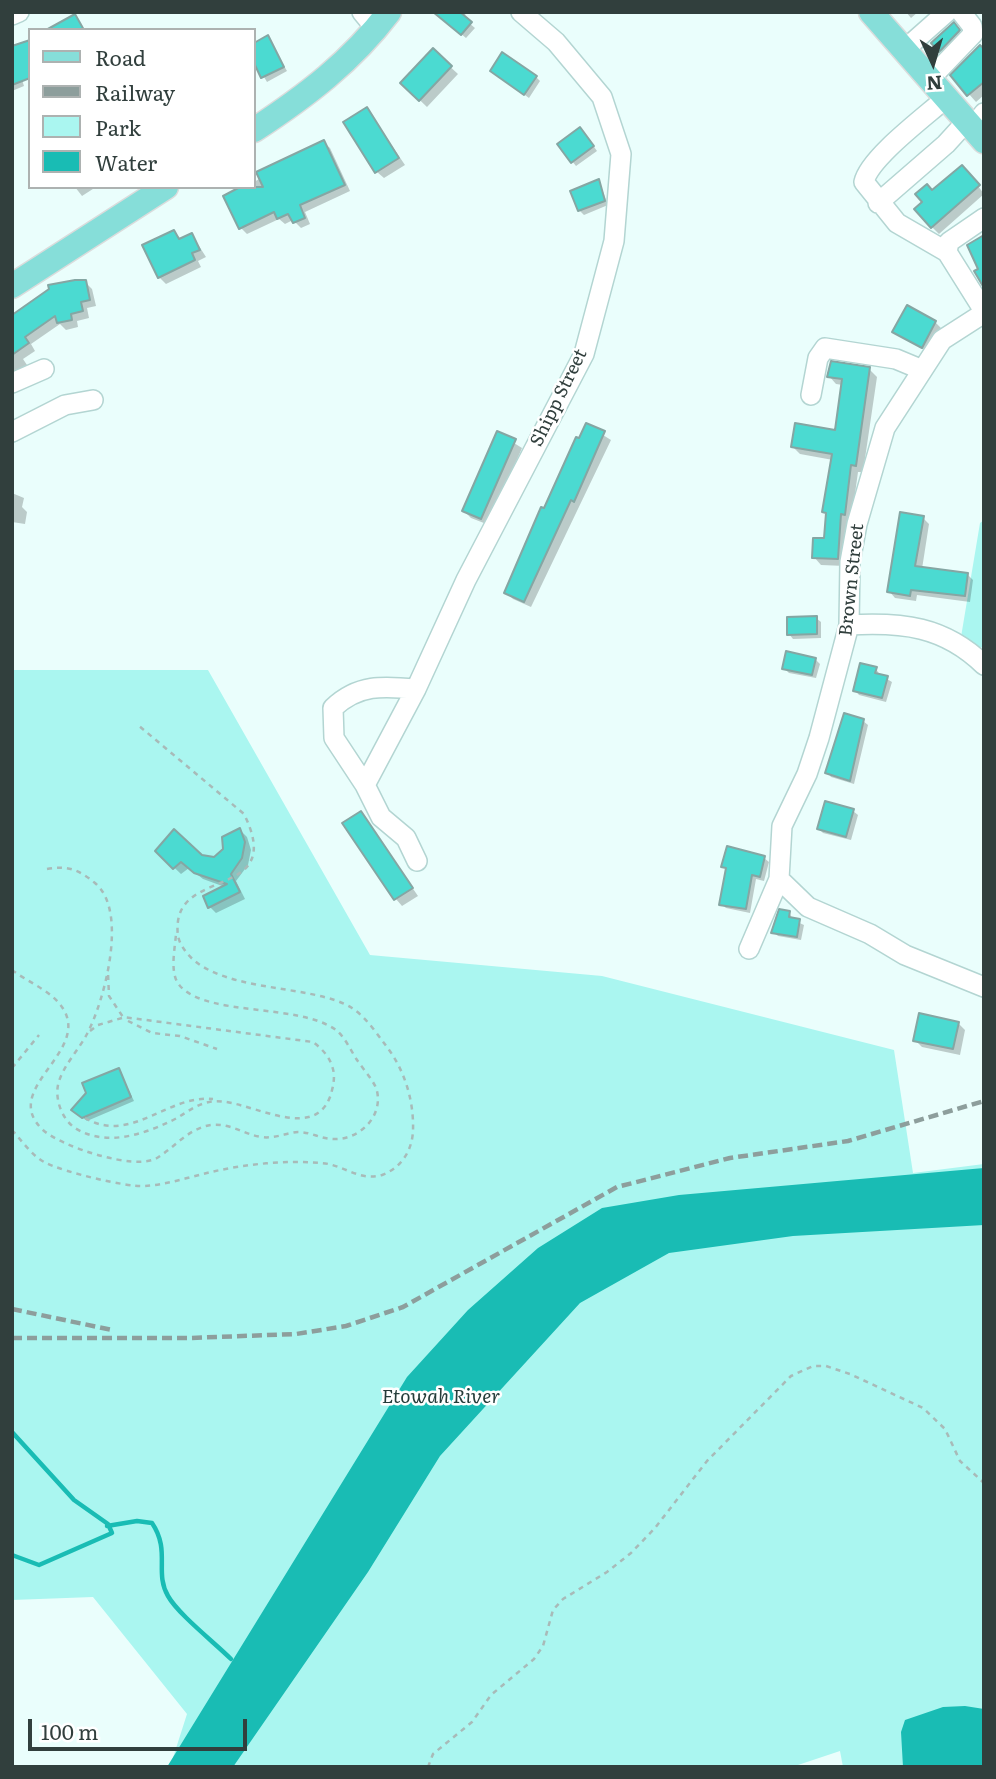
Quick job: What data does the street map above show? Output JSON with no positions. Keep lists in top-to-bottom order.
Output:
{
  "streets": {
    "street": ["Shipp Street", "Brown Street"]
  },
  "water": ["Etowah River"],
  "legend": [
    "Road",
    "Railway",
    "Park",
    "Water"
  ],
  "scale_bar": "100 m",
  "north": "bottom"
}
